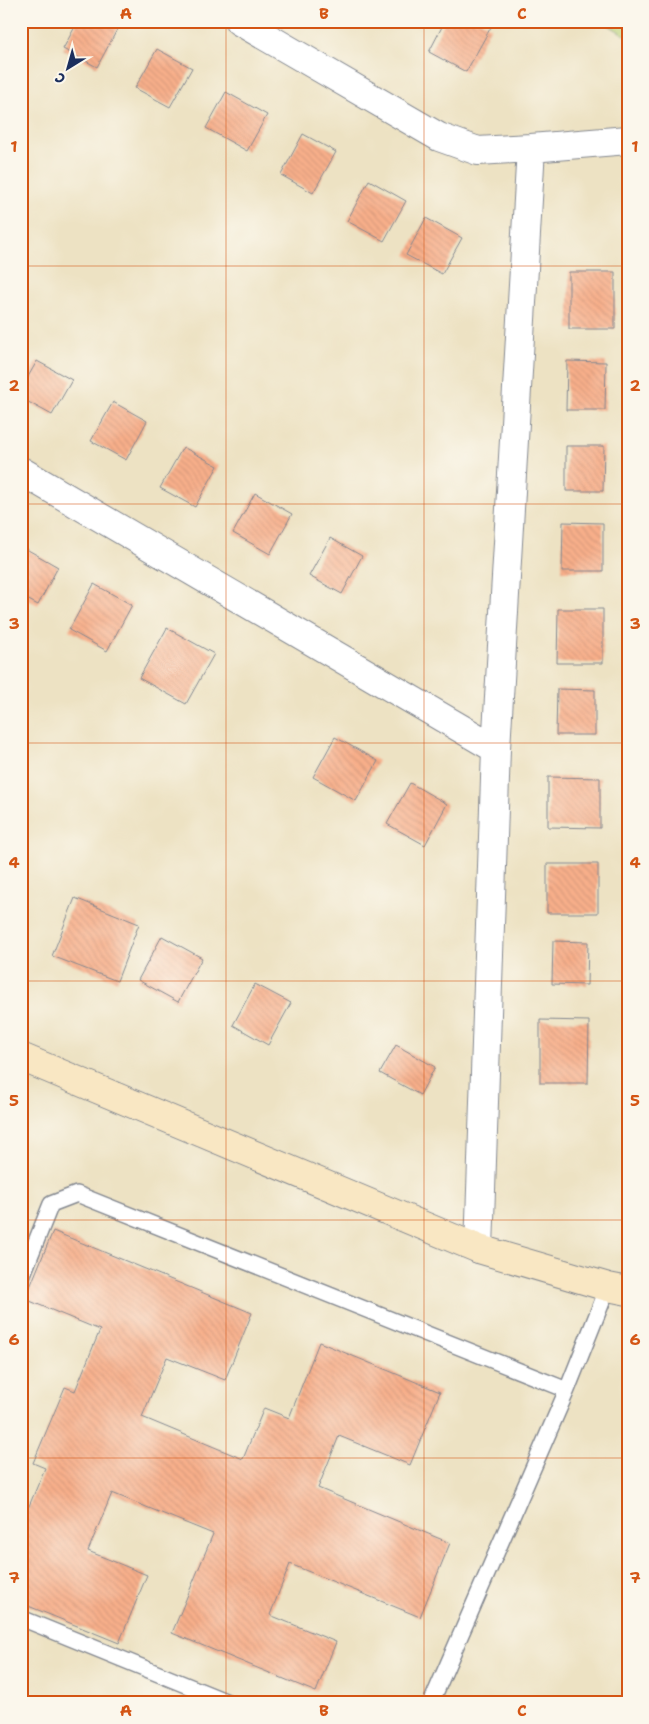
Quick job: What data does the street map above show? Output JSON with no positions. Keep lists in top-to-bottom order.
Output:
{
  "north": "bottom left",
  "grid": {
    "columns": ["A", "B", "C"],
    "rows": [
      "1",
      "2",
      "3",
      "4",
      "5",
      "6",
      "7"
    ]
  }
}
